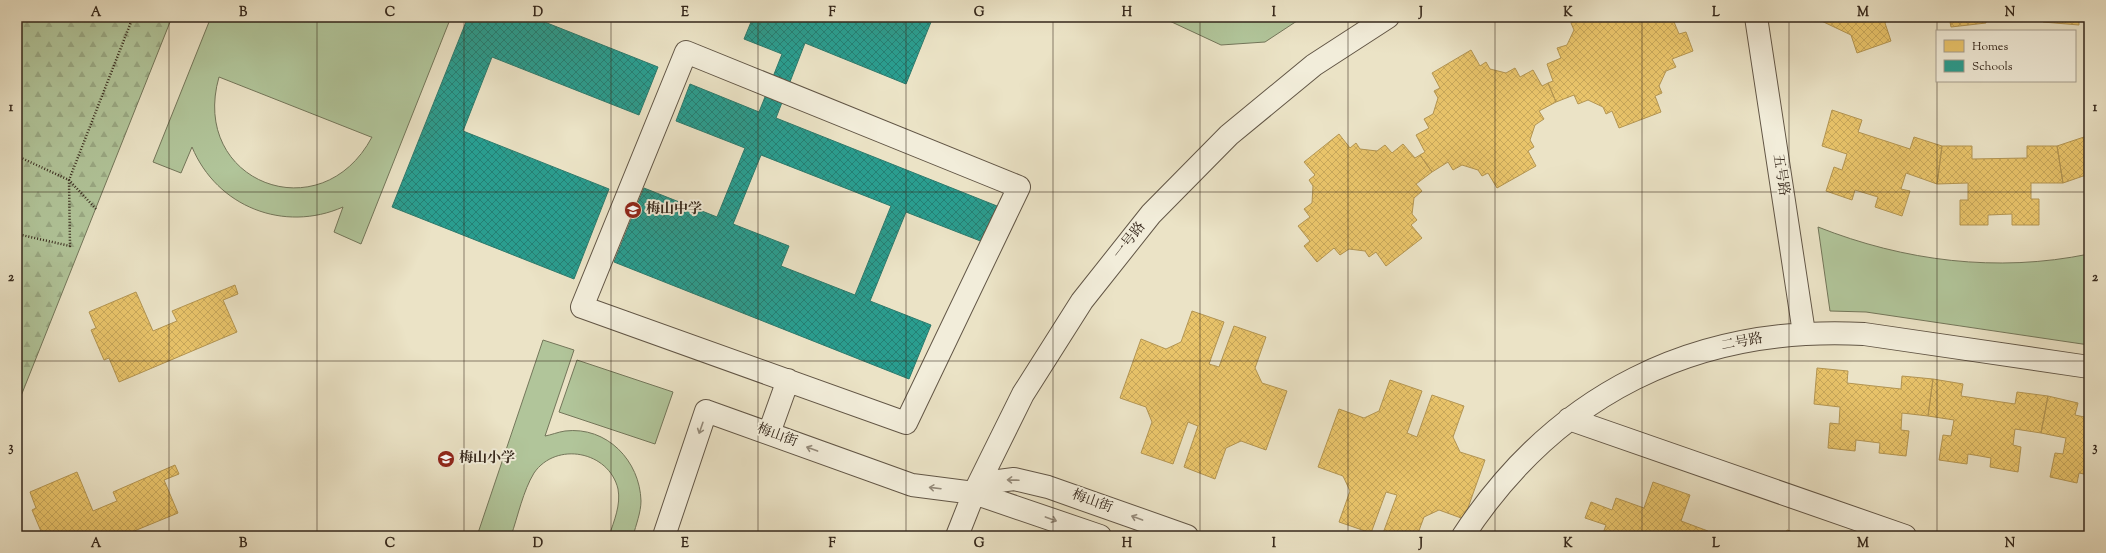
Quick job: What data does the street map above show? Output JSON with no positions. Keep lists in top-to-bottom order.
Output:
{
  "streets": {
    "street": [
      "五号路",
      "一号路",
      "二号路",
      "梅山街"
    ]
  },
  "crossings": [
    ["五号路", "二号路"],
    ["一号路", "梅山街"]
  ],
  "places": {
    "school or university": ["梅山中学", "梅山小学"]
  },
  "legend": ["Homes", "Schools"],
  "grid": {
    "columns": [
      "A",
      "B",
      "C",
      "D",
      "E",
      "F",
      "G",
      "H",
      "I",
      "J",
      "K",
      "L",
      "M",
      "N"
    ],
    "rows": ["1", "2", "3"]
  }
}
